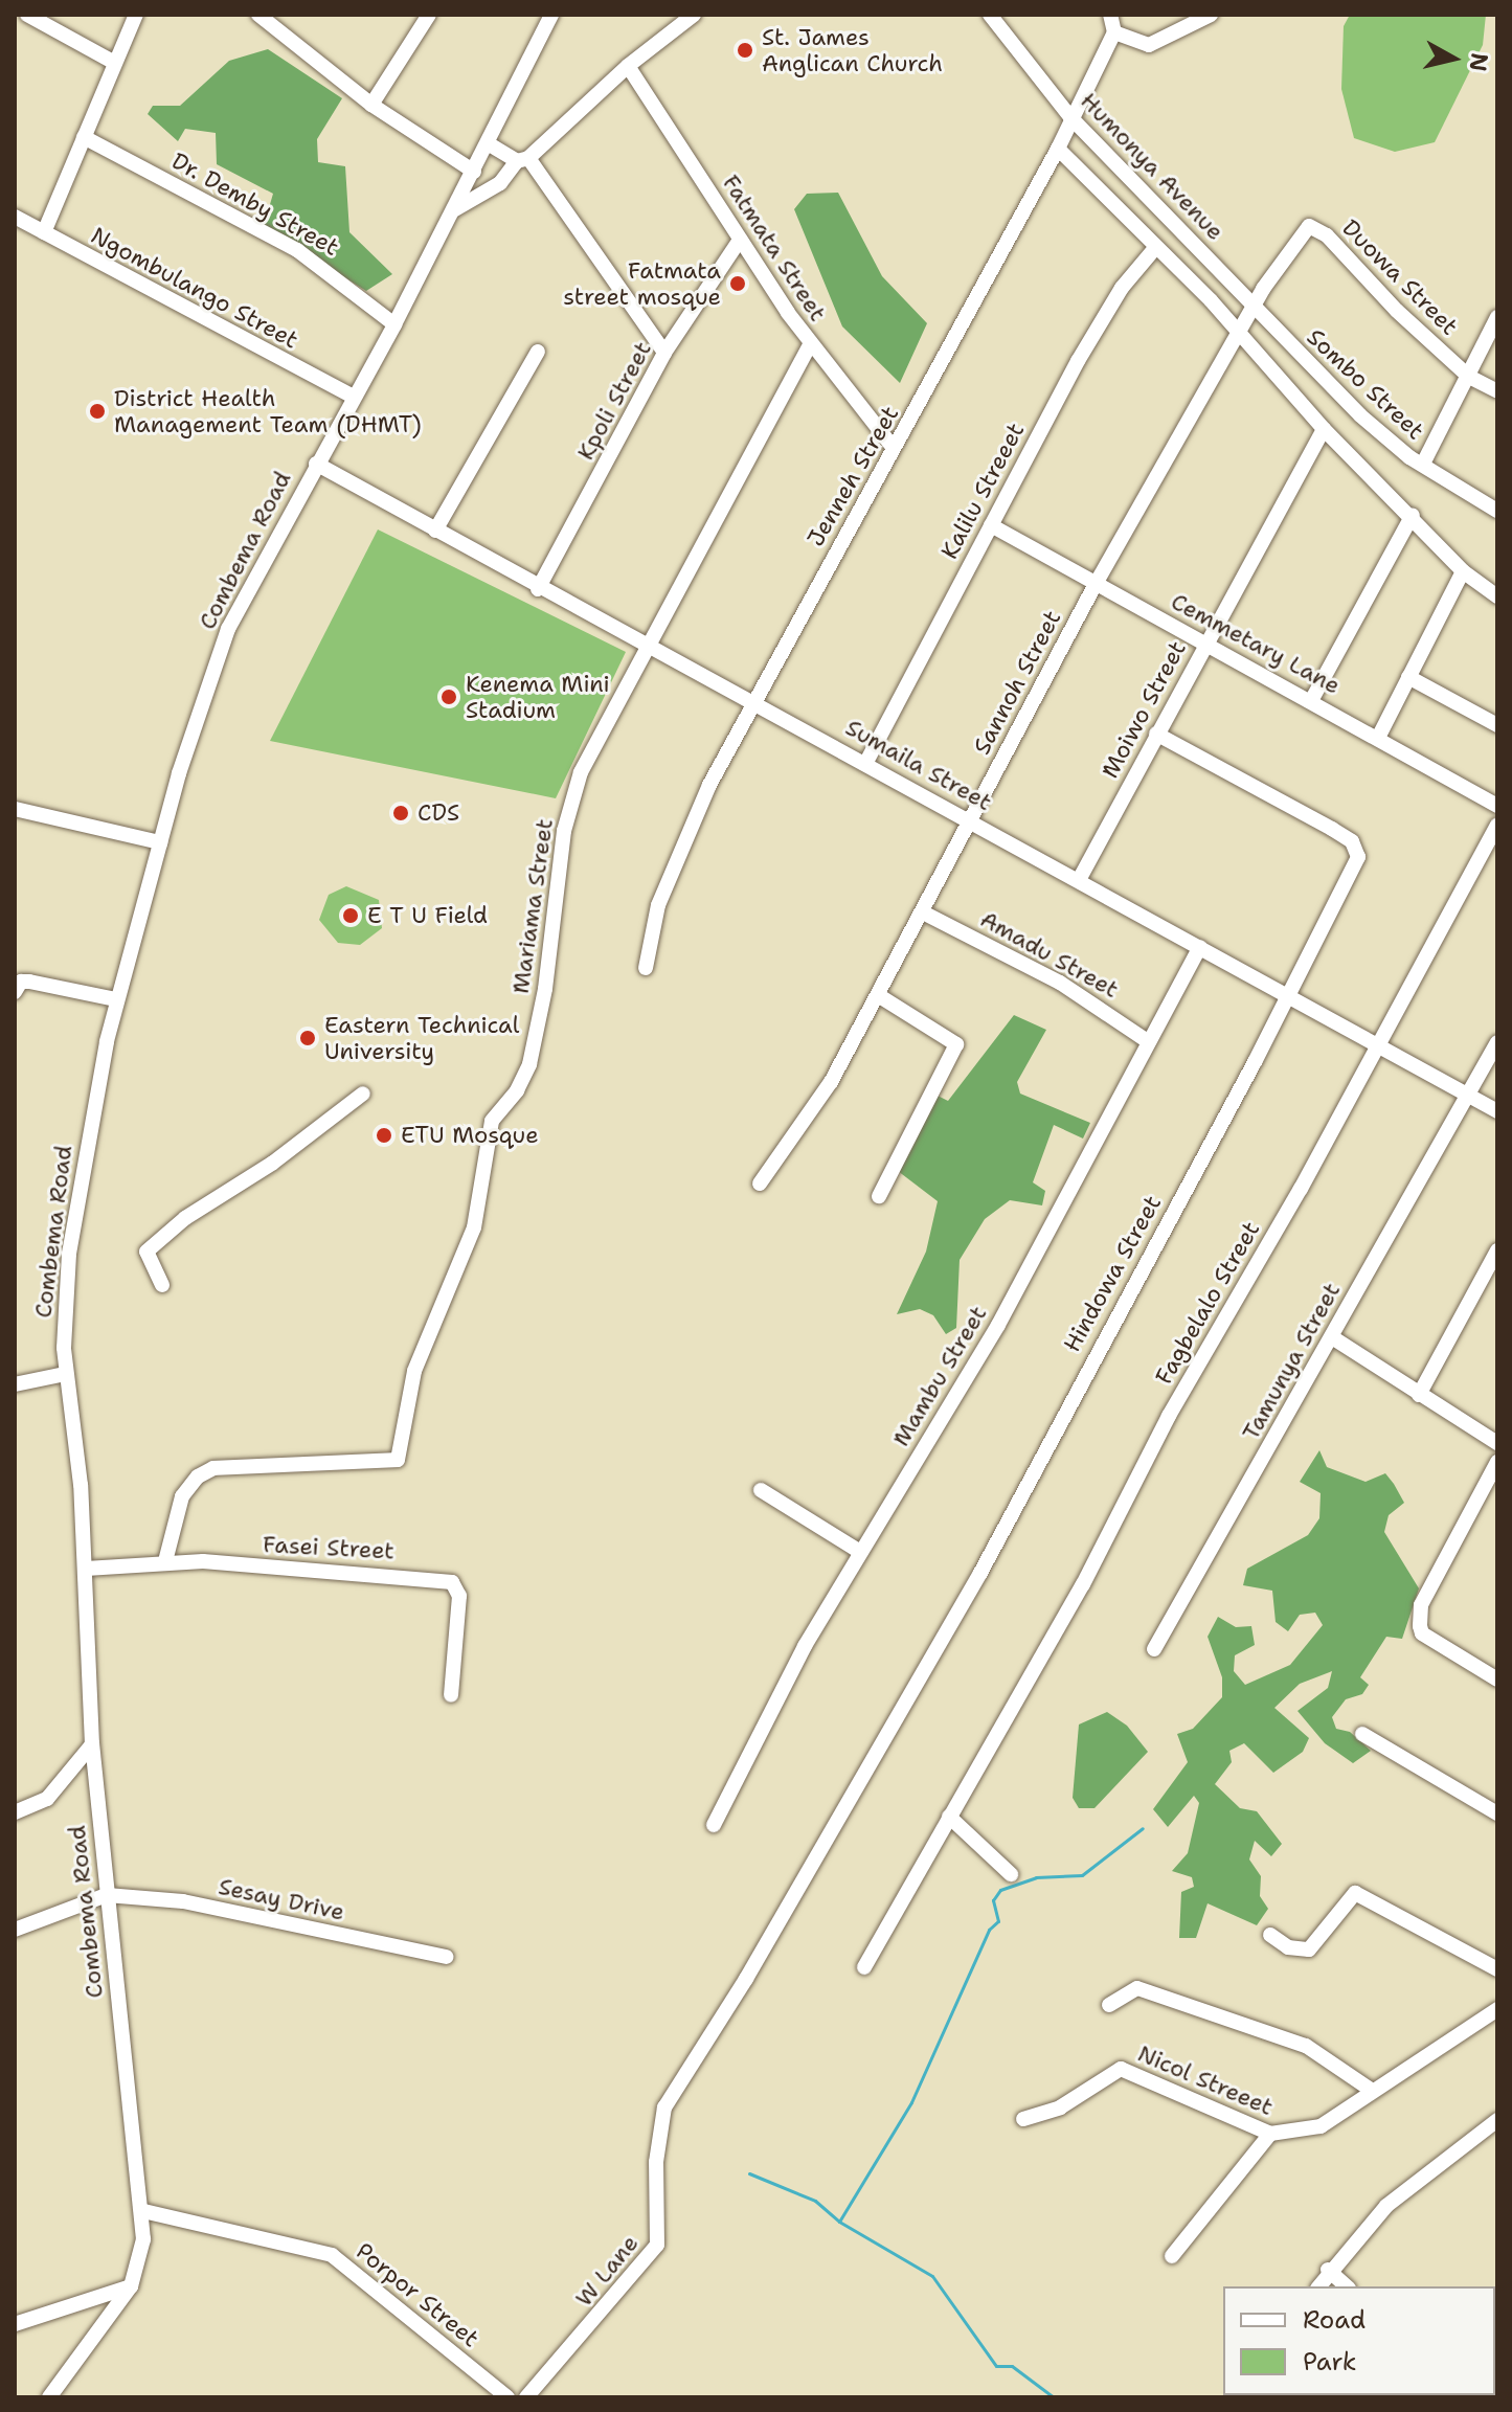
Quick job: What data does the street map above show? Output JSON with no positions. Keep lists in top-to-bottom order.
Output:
{
  "streets": {
    "street": [
      "Humonya Avenue",
      "Dr. Demby Street",
      "Fatmata Street",
      "Duowa Street",
      "Ngombulango Street",
      "Sombo Street",
      "Kpoli Street",
      "Jenneh Street",
      "Kalilu Streeet",
      "Combema Road",
      "Cemmetary Lane",
      "Sannoh Street",
      "Moiwo Street",
      "Sumaila Street",
      "Mariama Street",
      "Amadu Street",
      "Hindowa Street",
      "Fagbelalo Street",
      "Tamunya Street",
      "Mambu Street",
      "Fasei Street",
      "Sesay Drive",
      "Nicol Streeet",
      "W Lane",
      "Porpor Street"
    ]
  },
  "crossings": [
    ["Humonya Avenue", "Duowa Street"],
    ["Humonya Avenue", "Sombo Street"],
    ["Humonya Avenue", "Jenneh Street"],
    ["Humonya Avenue", "Sannoh Street"],
    ["Dr. Demby Street", "Combema Road"],
    ["Fatmata Street", "Kpoli Street"],
    ["Fatmata Street", "Jenneh Street"],
    ["Fatmata Street", "Mariama Street"],
    ["Duowa Street", "Sombo Street"],
    ["Duowa Street", "Sannoh Street"],
    ["Ngombulango Street", "Combema Road"],
    ["Sombo Street", "Sannoh Street"],
    ["Kpoli Street", "Sumaila Street"],
    ["Jenneh Street", "Sumaila Street"],
    ["Kalilu Streeet", "Cemmetary Lane"],
    ["Kalilu Streeet", "Sumaila Street"],
    ["Combema Road", "Sumaila Street"],
    ["Combema Road", "Fasei Street"],
    ["Combema Road", "Sesay Drive"],
    ["Combema Road", "Porpor Street"],
    ["Cemmetary Lane", "Sannoh Street"],
    ["Cemmetary Lane", "Moiwo Street"],
    ["Sannoh Street", "Sumaila Street"],
    ["Sannoh Street", "Amadu Street"],
    ["Moiwo Street", "Sumaila Street"],
    ["Moiwo Street", "Hindowa Street"],
    ["Sumaila Street", "Mariama Street"],
    ["Sumaila Street", "Hindowa Street"],
    ["Sumaila Street", "Fagbelalo Street"],
    ["Sumaila Street", "Tamunya Street"],
    ["Sumaila Street", "Mambu Street"],
    ["Mariama Street", "Fasei Street"],
    ["Amadu Street", "Mambu Street"],
    ["Hindowa Street", "W Lane"]
  ],
  "places": [
    "St. James Anglican Church",
    "Fatmata street mosque",
    "District Health Management Team (DHMT)",
    "Kenema Mini Stadium",
    "CDS",
    "E T U Field",
    "Eastern Technical University",
    "ETU Mosque"
  ],
  "legend": ["Road", "Park"],
  "north": "right"
}
